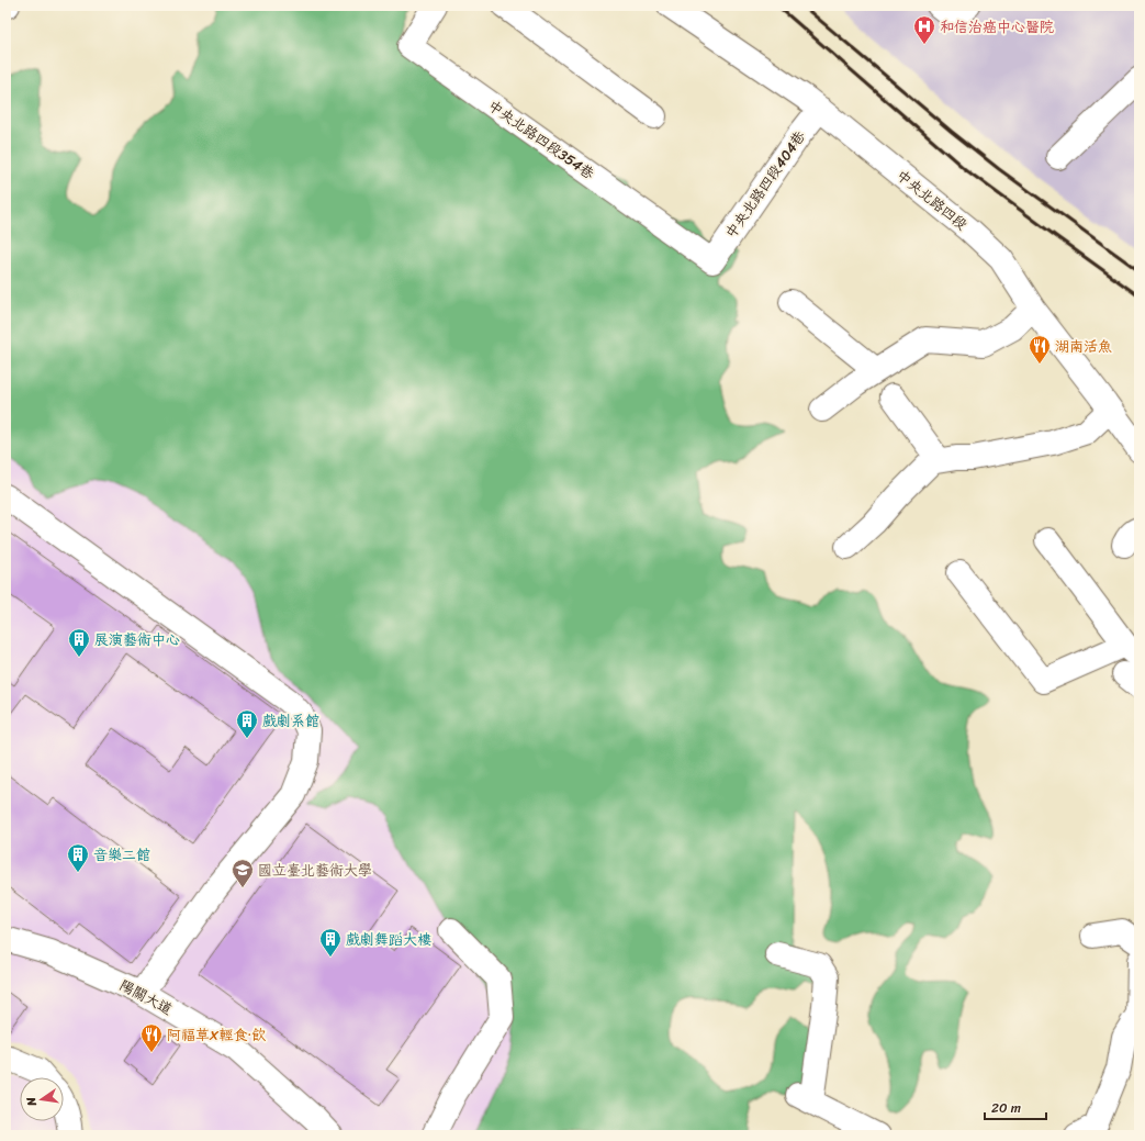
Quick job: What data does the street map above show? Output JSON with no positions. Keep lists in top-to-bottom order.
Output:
{
  "streets": {
    "street": [
      "中央北路四段354巷",
      "中央北路四段404巷",
      "中央北路四段",
      "陽關大道"
    ]
  },
  "crossings": [
    ["中央北路四段354巷", "中央北路四段404巷"],
    ["中央北路四段404巷", "中央北路四段"]
  ],
  "places": {
    "hospital": ["和信治癌中心醫院"],
    "restaurant": ["湖南活魚", "阿福草X輕食·飲"],
    "building": [
      "展演藝術中心",
      "戲劇系館",
      "音樂二館",
      "戲劇舞蹈大樓"
    ],
    "school or university": ["國立臺北藝術大學"]
  },
  "scale_bar": "20 m",
  "north": "left"
}
